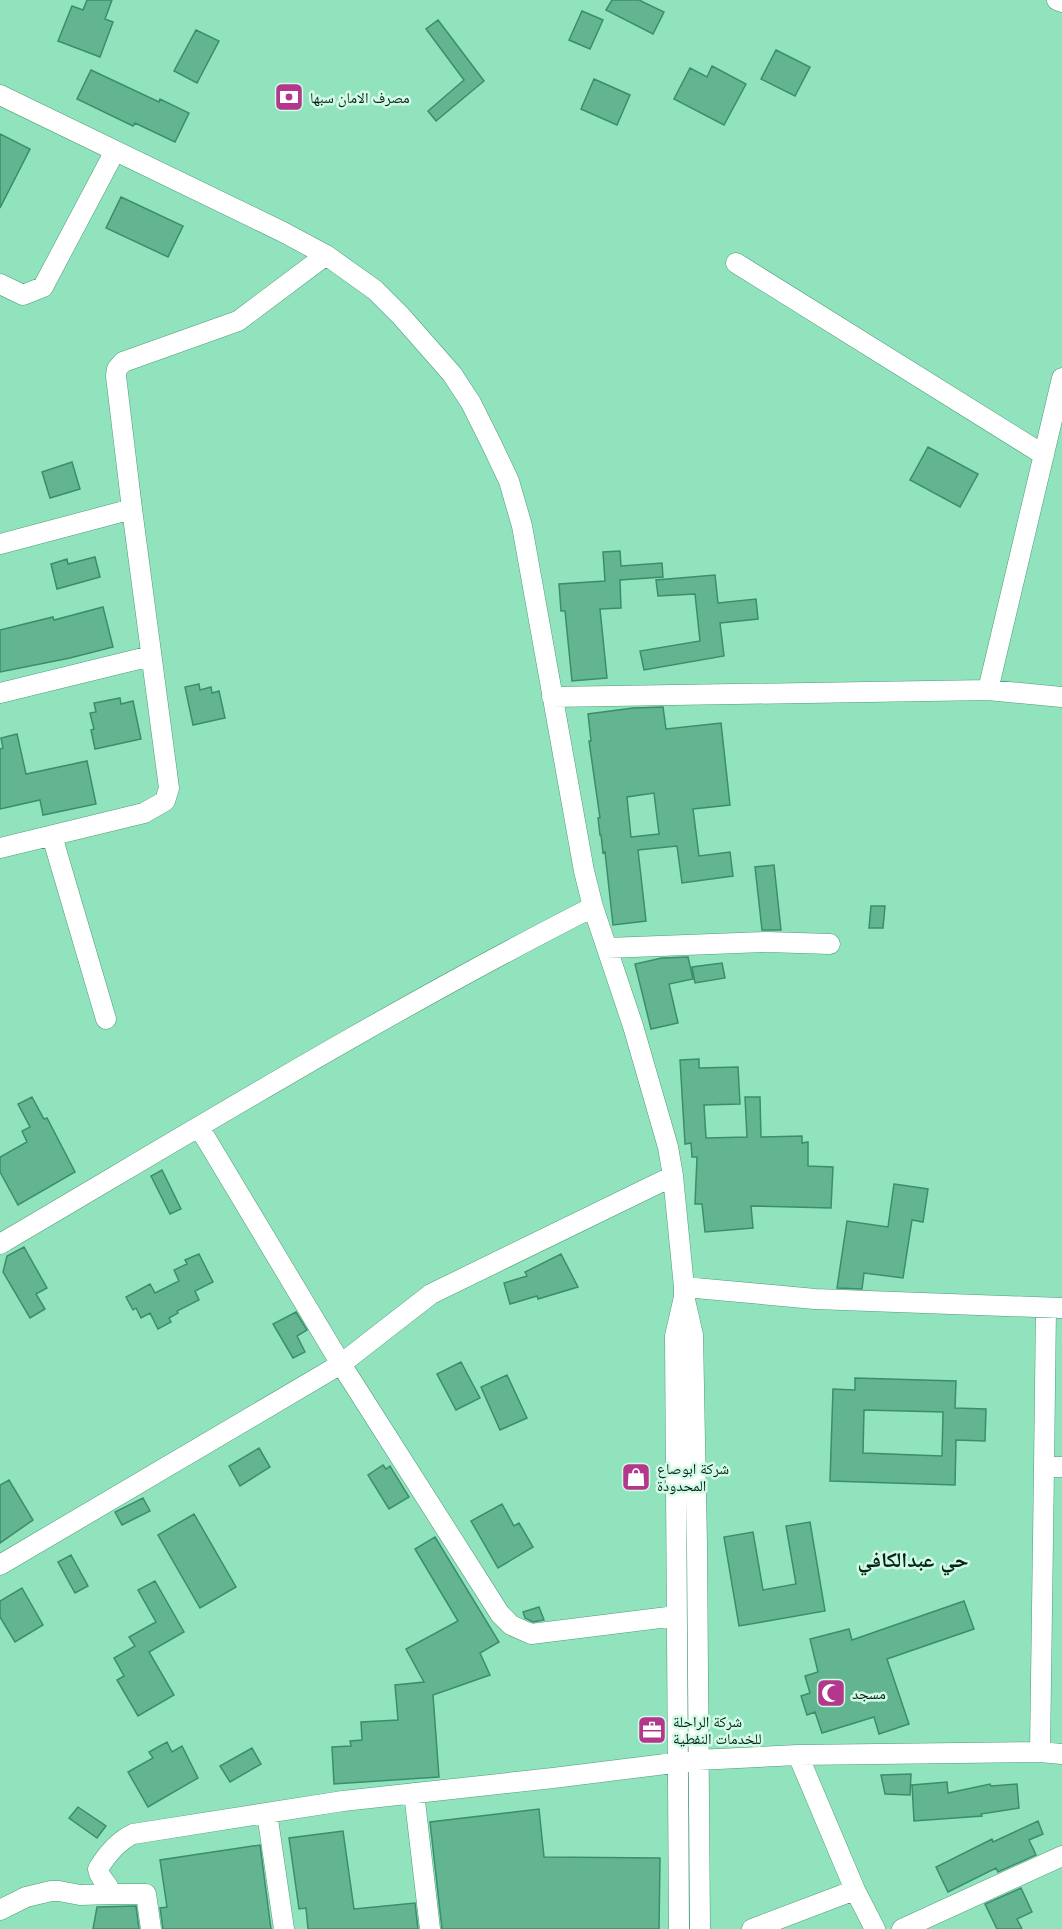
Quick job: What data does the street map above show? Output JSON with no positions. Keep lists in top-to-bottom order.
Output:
{
  "districts": ["حي عبدالكافي"],
  "places": {
    "bank": ["مصرف الامان سبها"],
    "shop": ["شركة ابوصاع المحدودة"],
    "mosque": ["مسجد"],
    "office": ["شركة الراحلة للخدمات النفطية"]
  }
}
